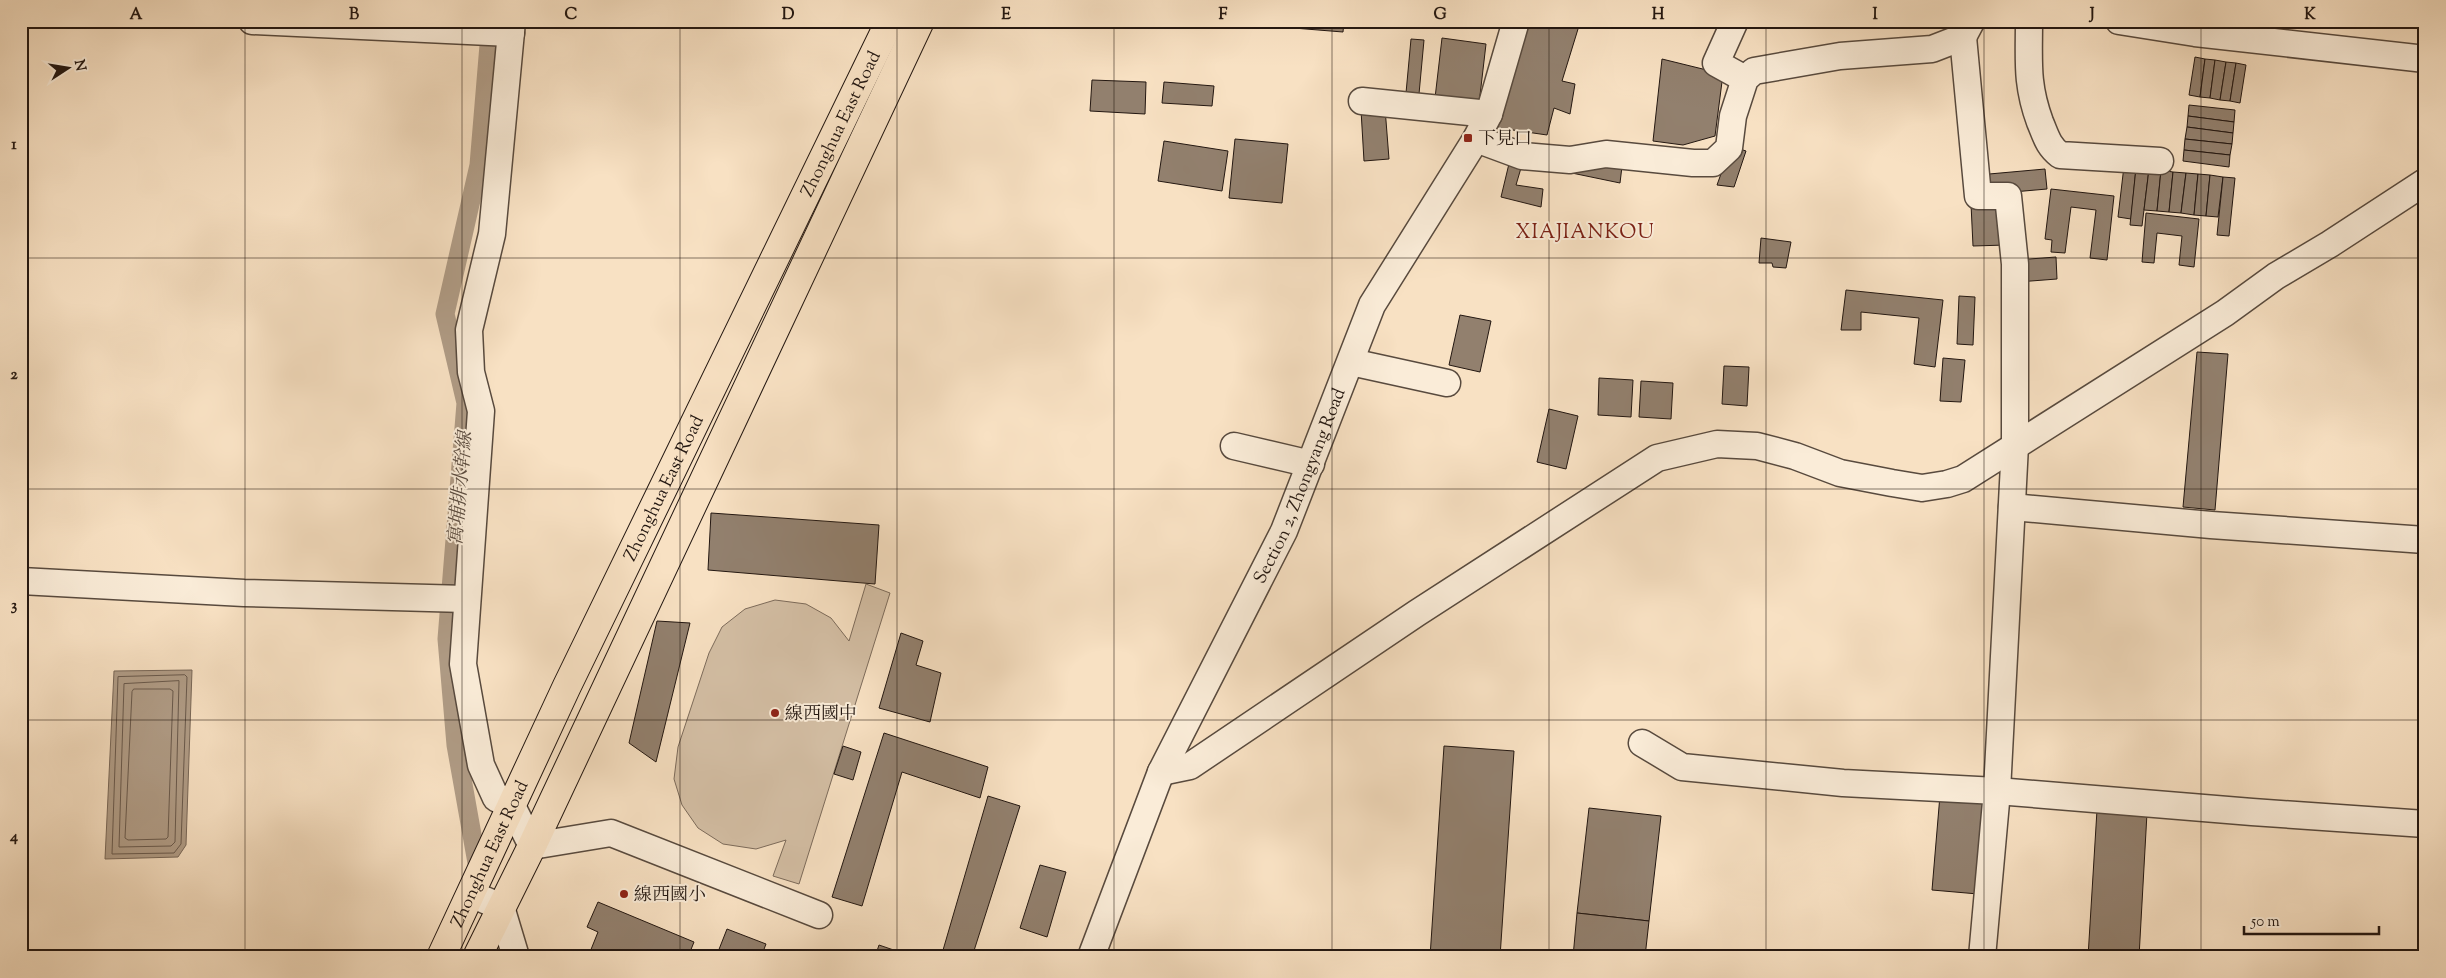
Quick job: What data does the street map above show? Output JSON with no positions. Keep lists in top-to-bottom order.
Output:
{
  "streets": {
    "main road": ["Zhonghua East Road"],
    "street": ["Section 2, Zhongyang Road"]
  },
  "districts": ["XIAJIANKOU"],
  "water": ["寓埔排水幹線"],
  "places": {
    "transit": ["下見口"],
    "other": ["線西國中", "線西國小"]
  },
  "scale_bar": "50 m",
  "north": "right",
  "grid": {
    "columns": [
      "A",
      "B",
      "C",
      "D",
      "E",
      "F",
      "G",
      "H",
      "I",
      "J",
      "K"
    ],
    "rows": [
      "1",
      "2",
      "3",
      "4"
    ]
  }
}
